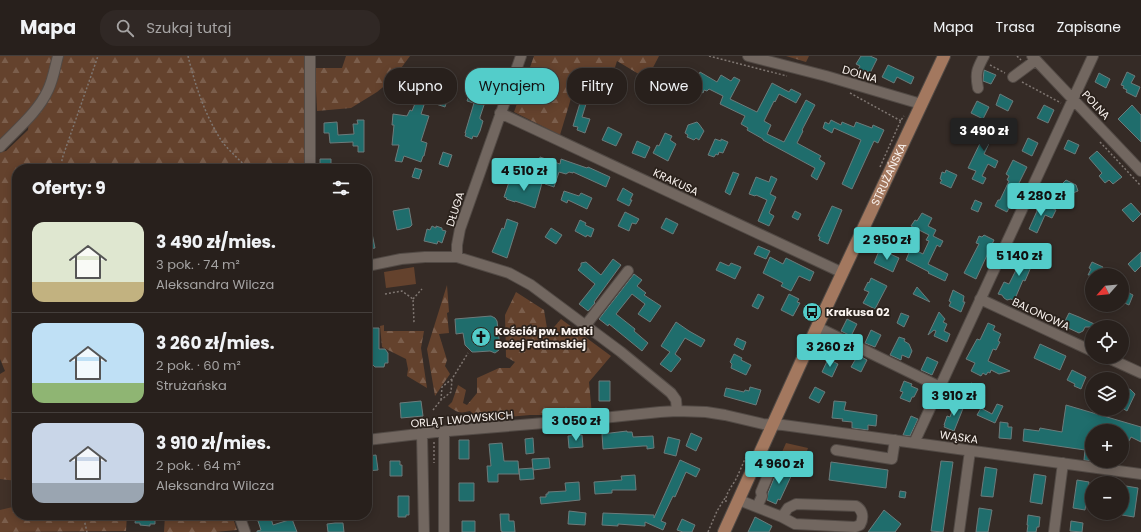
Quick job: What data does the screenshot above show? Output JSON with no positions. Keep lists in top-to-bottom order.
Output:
{
  "streets": {
    "main road": ["STRUŻAŃSKA"],
    "street": [
      "DOLNA",
      "POLNA",
      "KRAKUSA",
      "DŁUGA",
      "BALONOWA",
      "ORLĄT LWOWSKICH",
      "WĄSKA"
    ]
  },
  "crossings": [
    ["DOLNA", "STRUŻAŃSKA"],
    ["STRUŻAŃSKA", "KRAKUSA"],
    ["STRUŻAŃSKA", "ORLĄT LWOWSKICH"],
    ["STRUŻAŃSKA", "WĄSKA"],
    ["KRAKUSA", "DŁUGA"],
    ["ORLĄT LWOWSKICH", "WĄSKA"]
  ],
  "places": {
    "bus stop": ["Krakusa 02"],
    "church": ["Kościół pw. Matki Bożej Fatimskiej"]
  },
  "north": "bottom left",
  "page": {
    "header": "Mapa",
    "search": "Szukaj tutaj",
    "nav": ["Mapa", "Trasa", "Zapisane"],
    "chip": [
      "Kupno",
      "Wynajem",
      "Filtry",
      "Nowe"
    ],
    "price": [
      "3 490 zł",
      "4 510 zł",
      "4 280 zł",
      "2 950 zł",
      "5 140 zł",
      "3 260 zł",
      "3 910 zł",
      "3 050 zł",
      "4 960 zł"
    ],
    "heading": "Oferty: 9",
    "list": [
      {
        "name": "3 490 zł/mies.",
        "note": "3 pok. · 74 m² · Aleksandra Wilcza"
      },
      {
        "name": "3 260 zł/mies.",
        "note": "2 pok. · 60 m² · Strużańska"
      },
      {
        "name": "3 910 zł/mies.",
        "note": "2 pok. · 64 m² · Aleksandra Wilcza"
      }
    ],
    "map_buttons": ["+", "−"]
  }
}
